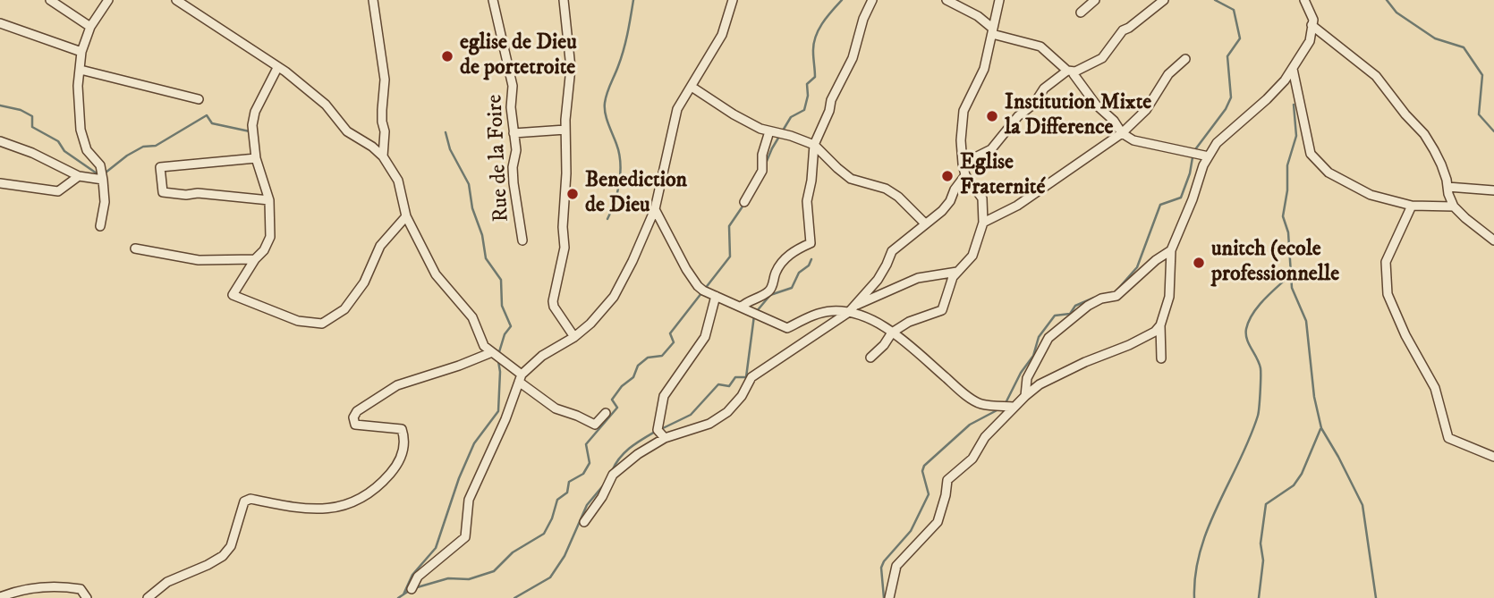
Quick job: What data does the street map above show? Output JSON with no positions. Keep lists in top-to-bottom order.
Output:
{
  "streets": {
    "street": ["Rue de la Foire"]
  },
  "places": [
    "eglise de Dieu de portetroite",
    "Institution Mixte la Difference",
    "Eglise Fraternité",
    "Benediction de Dieu",
    "unitch (ecole professionnelle"
  ]
}
